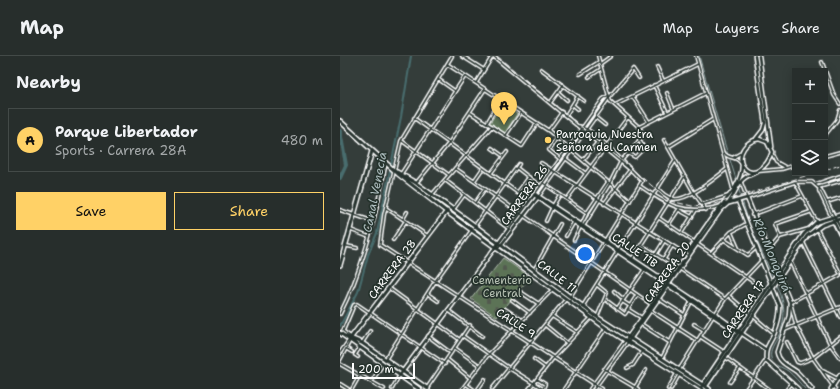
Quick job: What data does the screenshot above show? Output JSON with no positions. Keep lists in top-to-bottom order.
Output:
{
  "streets": {
    "main road": ["CARRERA 28", "CALLE 11", "CARRERA 17"],
    "street": [
      "CARRERA 26",
      "CALLE 11B",
      "CARRERA 20",
      "CALLE 9"
    ]
  },
  "crossings": [
    ["CARRERA 26", "CALLE 11B"],
    ["CARRERA 26", "CALLE 11"],
    ["CARRERA 26", "CALLE 9"],
    ["CALLE 11B", "CARRERA 20"],
    ["CALLE 11B", "CARRERA 17"],
    ["CARRERA 28", "CALLE 11"],
    ["CARRERA 28", "CALLE 9"],
    ["CARRERA 20", "CALLE 11"],
    ["CARRERA 20", "CALLE 9"],
    ["CALLE 11", "CARRERA 17"]
  ],
  "water": ["Canal Venecia", "Río Monquirá"],
  "parks": ["Cementerio Central"],
  "places": ["Parroquia Nuestra Señora del Carmen"],
  "scale_bar": "200 m",
  "page": {
    "header": "Map",
    "nav": ["Map", "Layers", "Share"],
    "heading": "Nearby",
    "map_buttons": ["+", "−"],
    "pins": "A",
    "list": [
      {
        "mark": "A",
        "name": "Parque Libertador",
        "note": "Sports · Carrera 28A",
        "value": "480 m"
      }
    ],
    "buttons": ["Save", "Share"],
    "scale": "200 m"
  }
}
